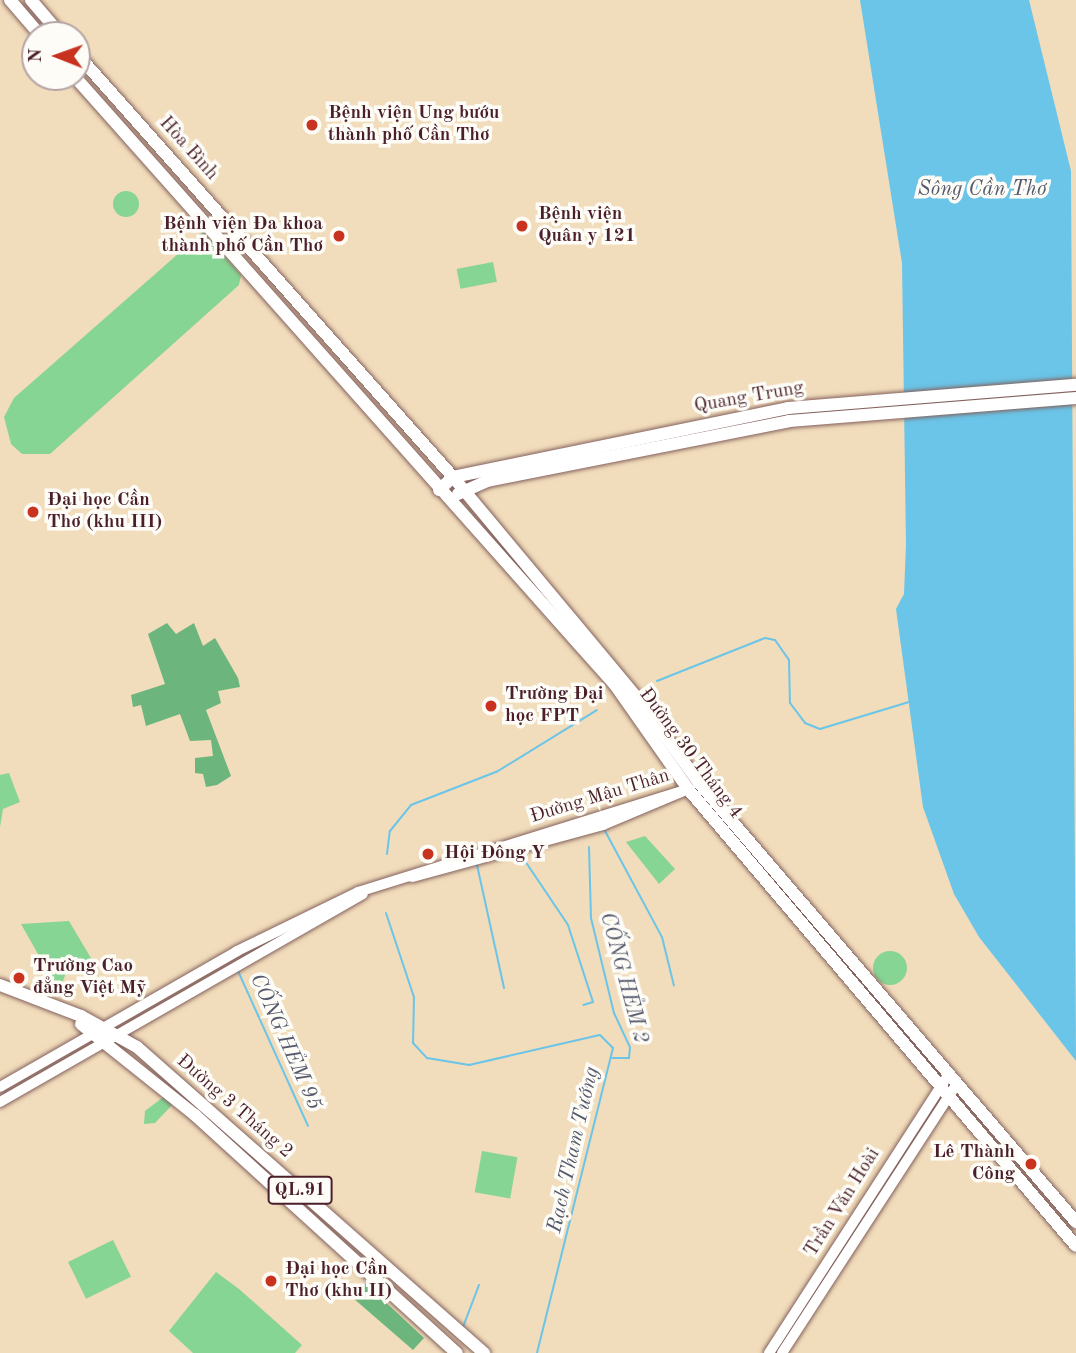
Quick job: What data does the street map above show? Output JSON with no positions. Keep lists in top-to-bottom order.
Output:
{
  "streets": {
    "main road": [
      "Hòa Bình",
      "Quang Trung",
      "Đường 30 Tháng 4",
      "Đường Mậu Thân",
      "Đường 3 Tháng 2",
      "QL.91",
      "Trần Văn Hoài"
    ]
  },
  "crossings": [
    ["Hòa Bình", "Đường 30 Tháng 4"],
    ["Quang Trung", "Đường 30 Tháng 4"],
    ["Đường 30 Tháng 4", "Đường Mậu Thân"],
    ["Đường 30 Tháng 4", "Trần Văn Hoài"],
    ["Đường Mậu Thân", "Đường 3 Tháng 2"],
    ["Đường Mậu Thân", "QL.91"],
    ["Đường 3 Tháng 2", "QL.91"]
  ],
  "water": [
    "Sông Cần Thơ",
    "CỐNG HẺM 2",
    "CỐNG HẺM 95",
    "Rạch Tham Tướng"
  ],
  "places": [
    "Bệnh viện Ung bướu thành phố Cần Thơ",
    "Bệnh viện Quân y 121",
    "Bệnh viện Đa khoa thành phố Cần Thơ",
    "Đại học Cần Thơ (khu III)",
    "Trường Đại học FPT",
    "Hội Đông Y",
    "Trường Cao đẳng Việt Mỹ",
    "Lê Thành Công",
    "Đại học Cần Thơ (khu II)"
  ],
  "north": "left"
}
